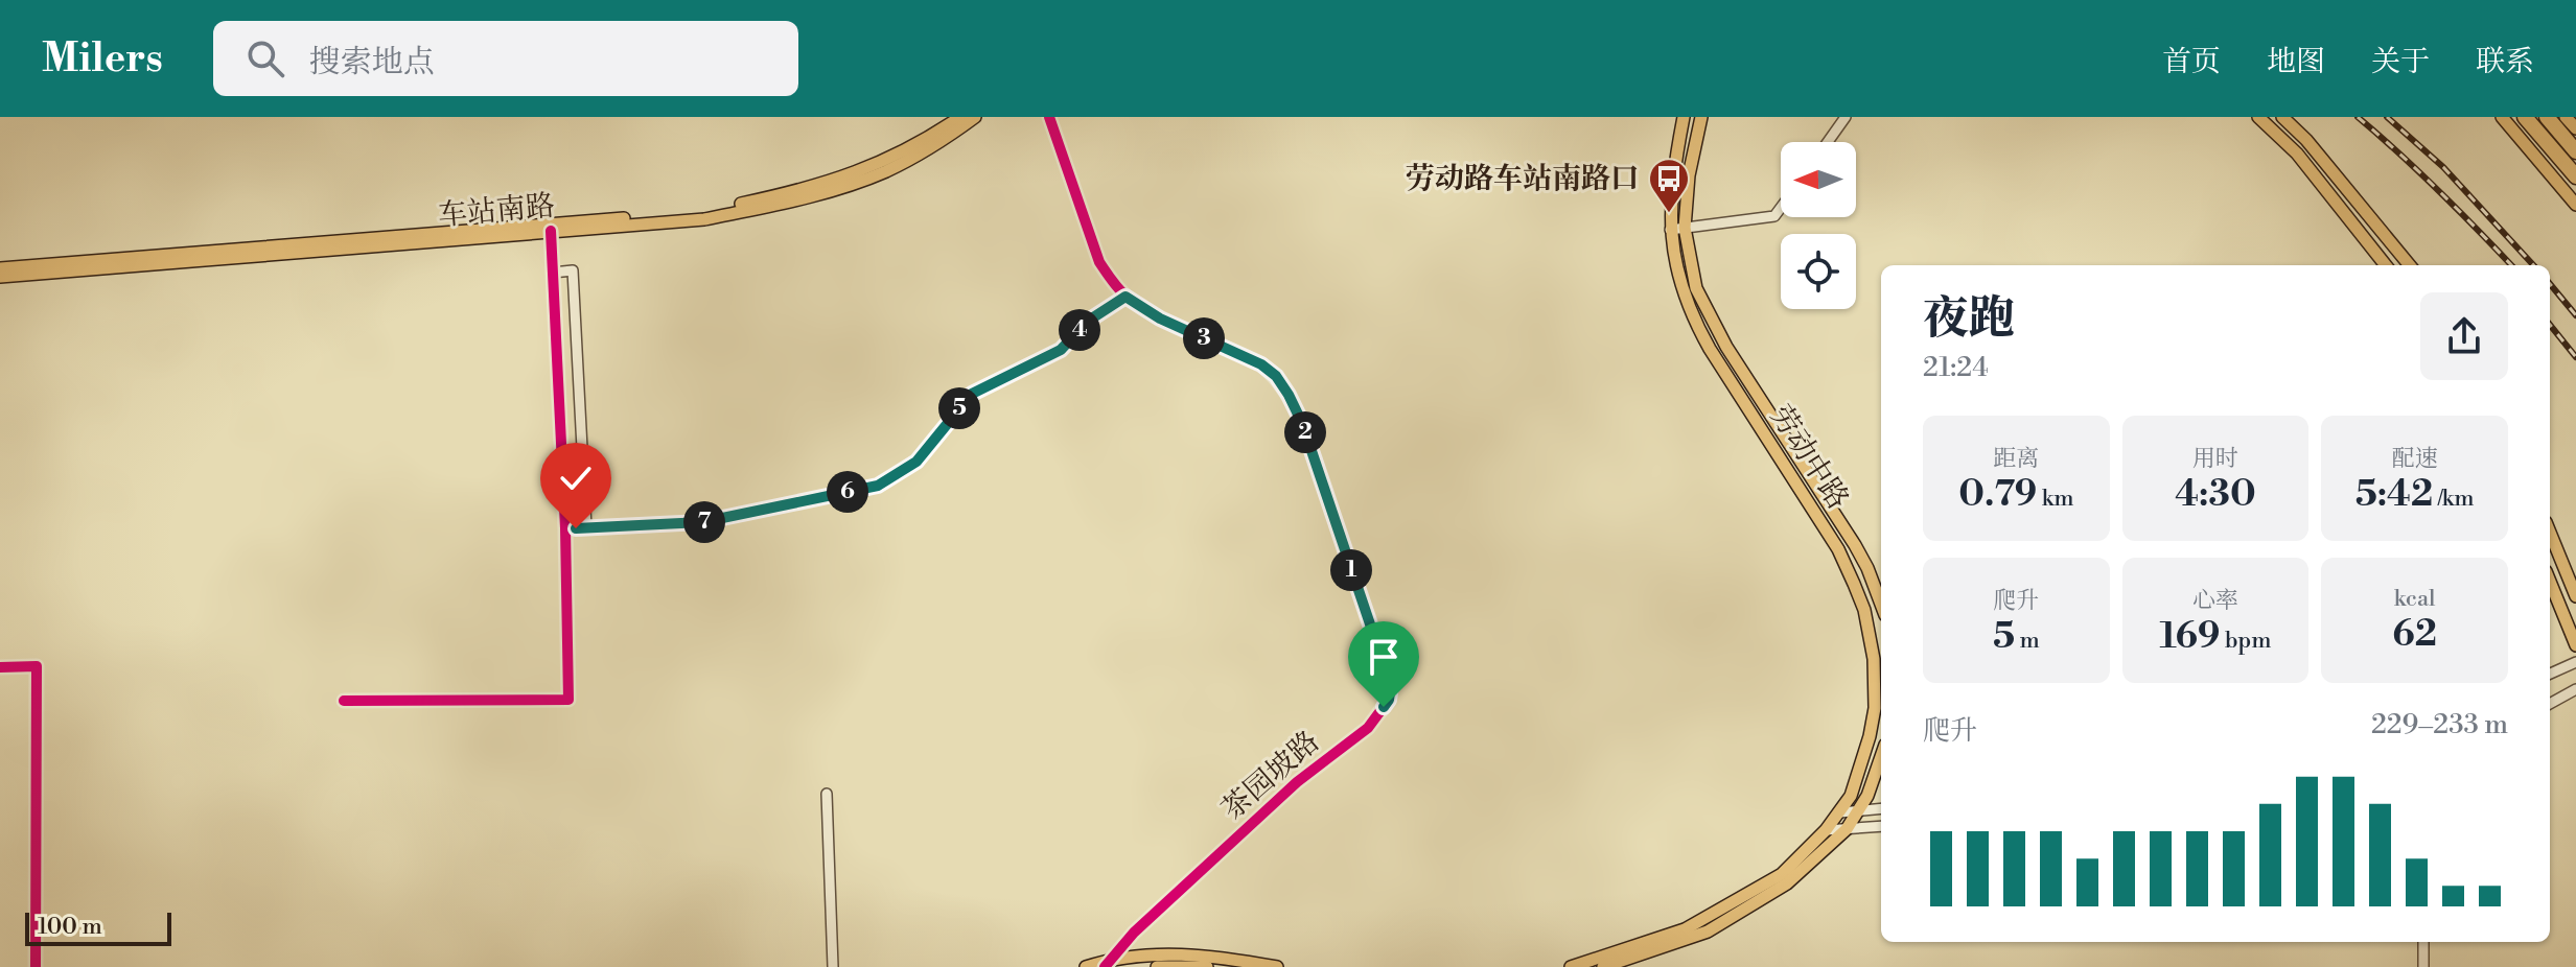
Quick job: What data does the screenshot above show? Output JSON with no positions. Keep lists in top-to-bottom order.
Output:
{
  "streets": {
    "main road": ["车站南路", "劳动中路"],
    "street": ["茶园坡路"]
  },
  "places": {
    "bus stop": ["劳动路车站南路口"]
  },
  "scale_bar": "100 m",
  "north": "left",
  "page": {
    "header": "Milers",
    "search": "搜索地点",
    "nav": [
      "首页",
      "地图",
      "关于",
      "联系"
    ],
    "heading": ["夜跑", "21:24"],
    "pins": [
      "4",
      "3",
      "5",
      "2",
      "6",
      "7",
      "1"
    ],
    "stats": [
      ["距离", "0.79 km"],
      ["用时", "4:30"],
      ["配速", "5:42 /km"],
      ["爬升", "5 m"],
      ["心率", "169 bpm"],
      ["kcal", "62"]
    ],
    "chart": ["爬升", "229–233 m"],
    "scale": "100 m"
  }
}
